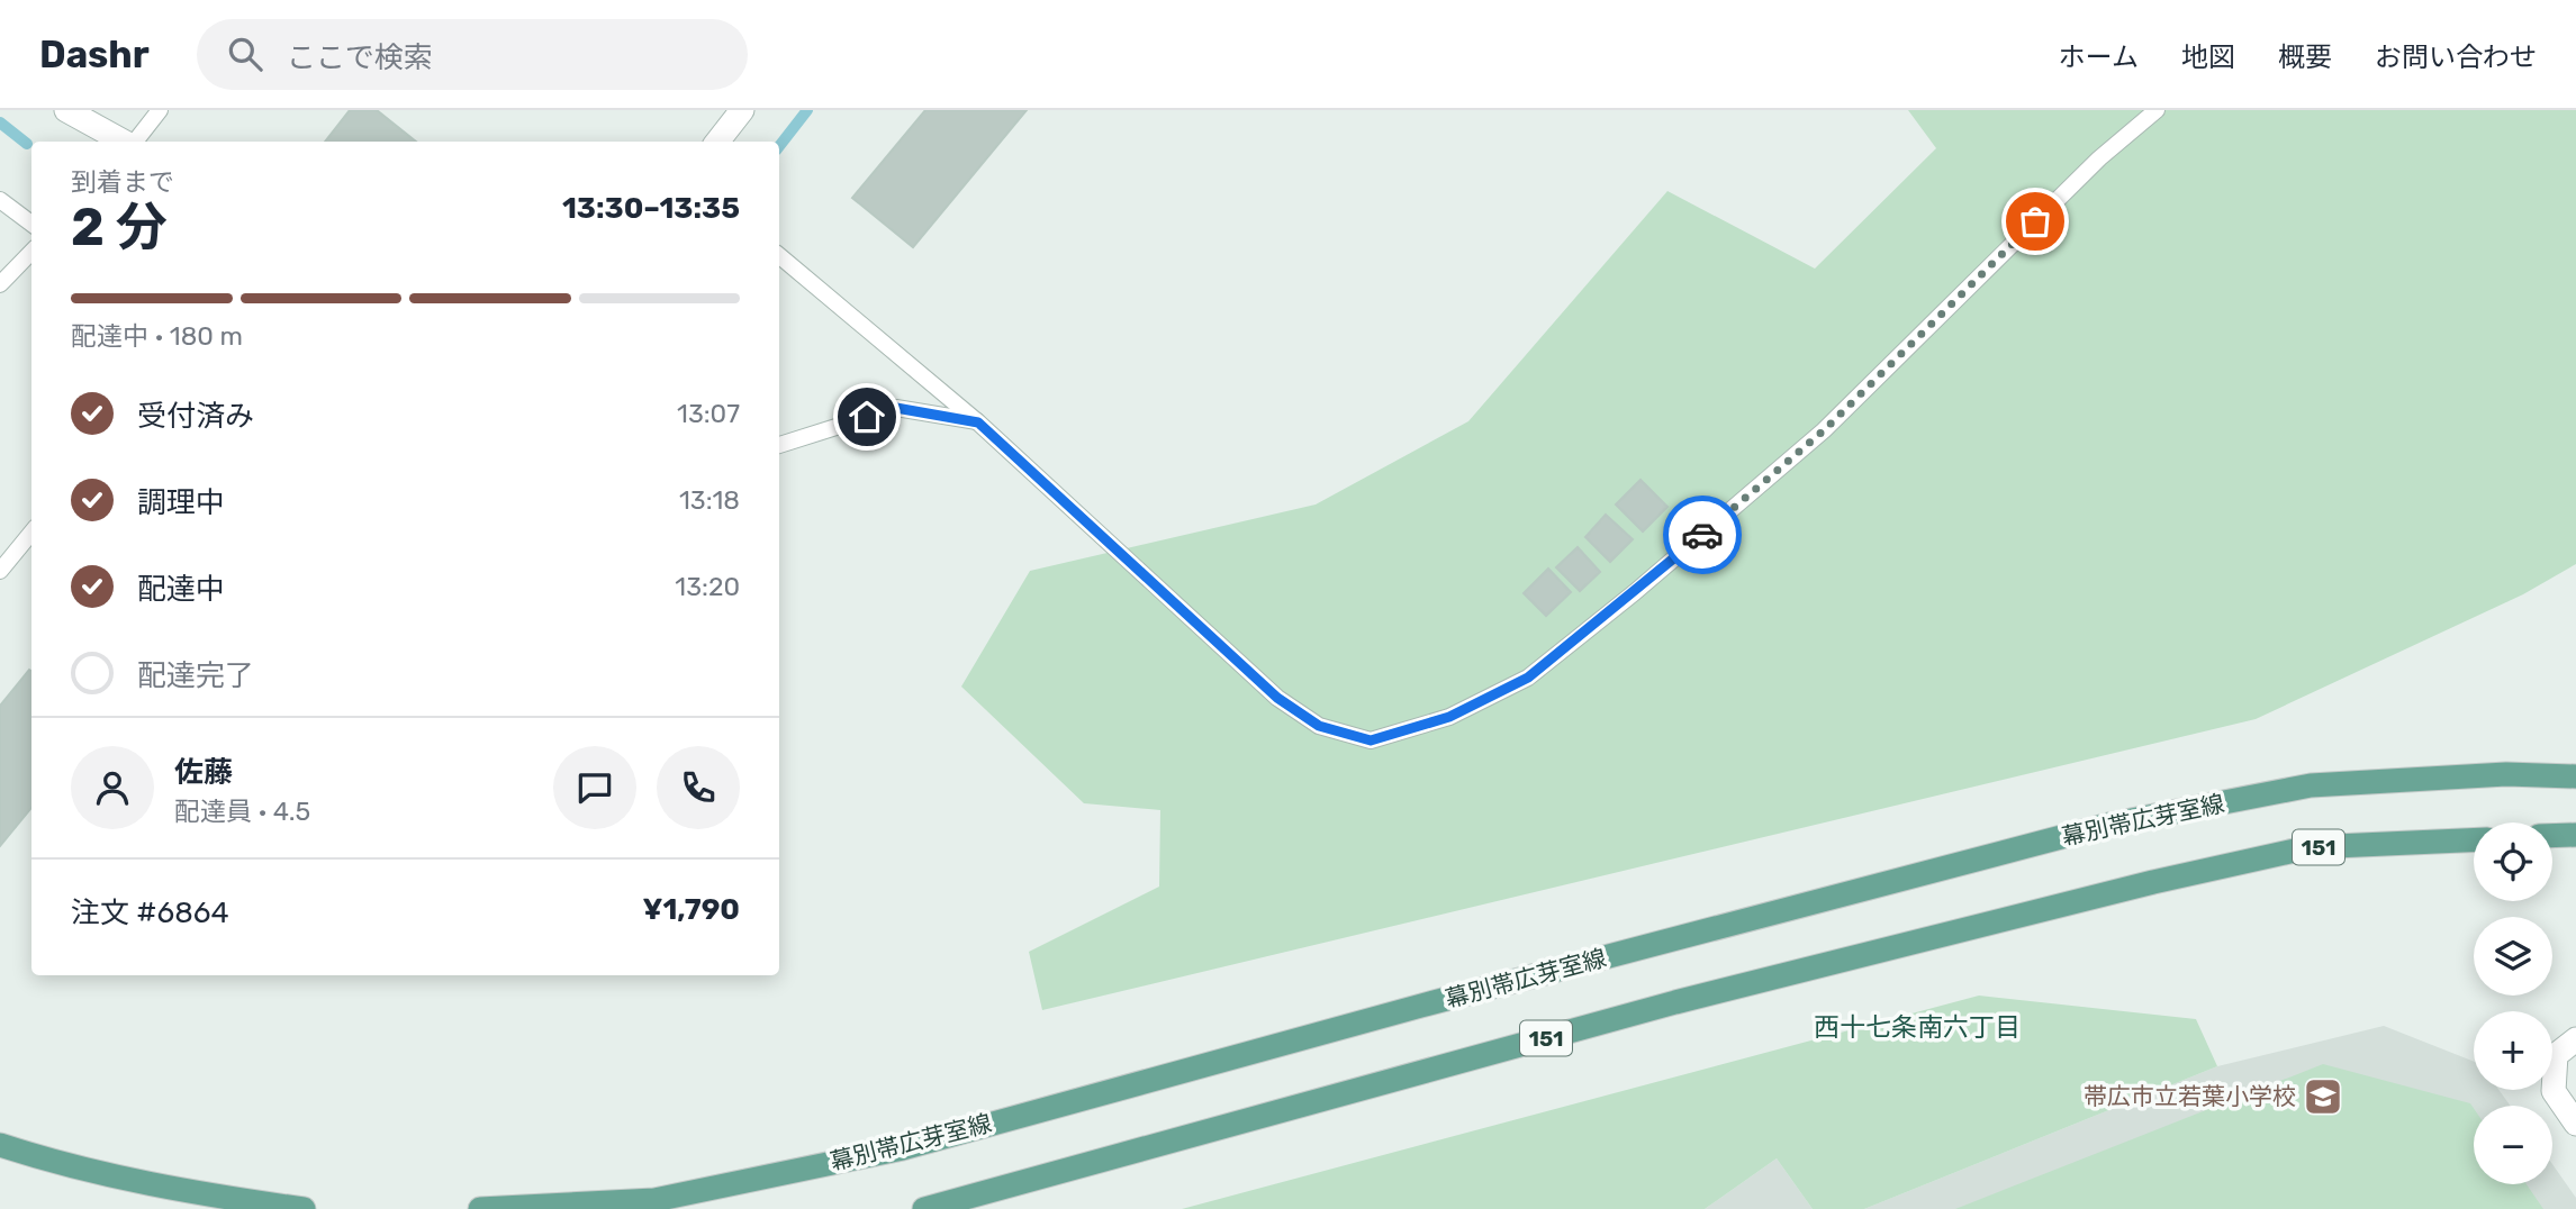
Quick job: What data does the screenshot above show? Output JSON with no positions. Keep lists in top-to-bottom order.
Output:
{
  "streets": {
    "main road": ["幕別帯広芽室線", "151"]
  },
  "districts": ["西十七条南六丁目"],
  "places": {
    "school or university": ["帯広市立若葉小学校"]
  },
  "page": {
    "header": "Dashr",
    "search": "ここで検索",
    "nav": [
      "ホーム",
      "地図",
      "概要",
      "お問い合わせ"
    ],
    "heading": ["2 分", "到着まで", "13:30–13:35"],
    "panel": [
      "佐藤",
      "配達員 · 4.5",
      "注文 #6864",
      "¥1,790"
    ],
    "bar": "配達中 · 180 m",
    "list": [
      ["受付済み", "13:07"],
      ["調理中", "13:18"],
      ["配達中", "13:20"],
      "配達完了"
    ],
    "map_buttons": ["+", "−"]
  }
}
